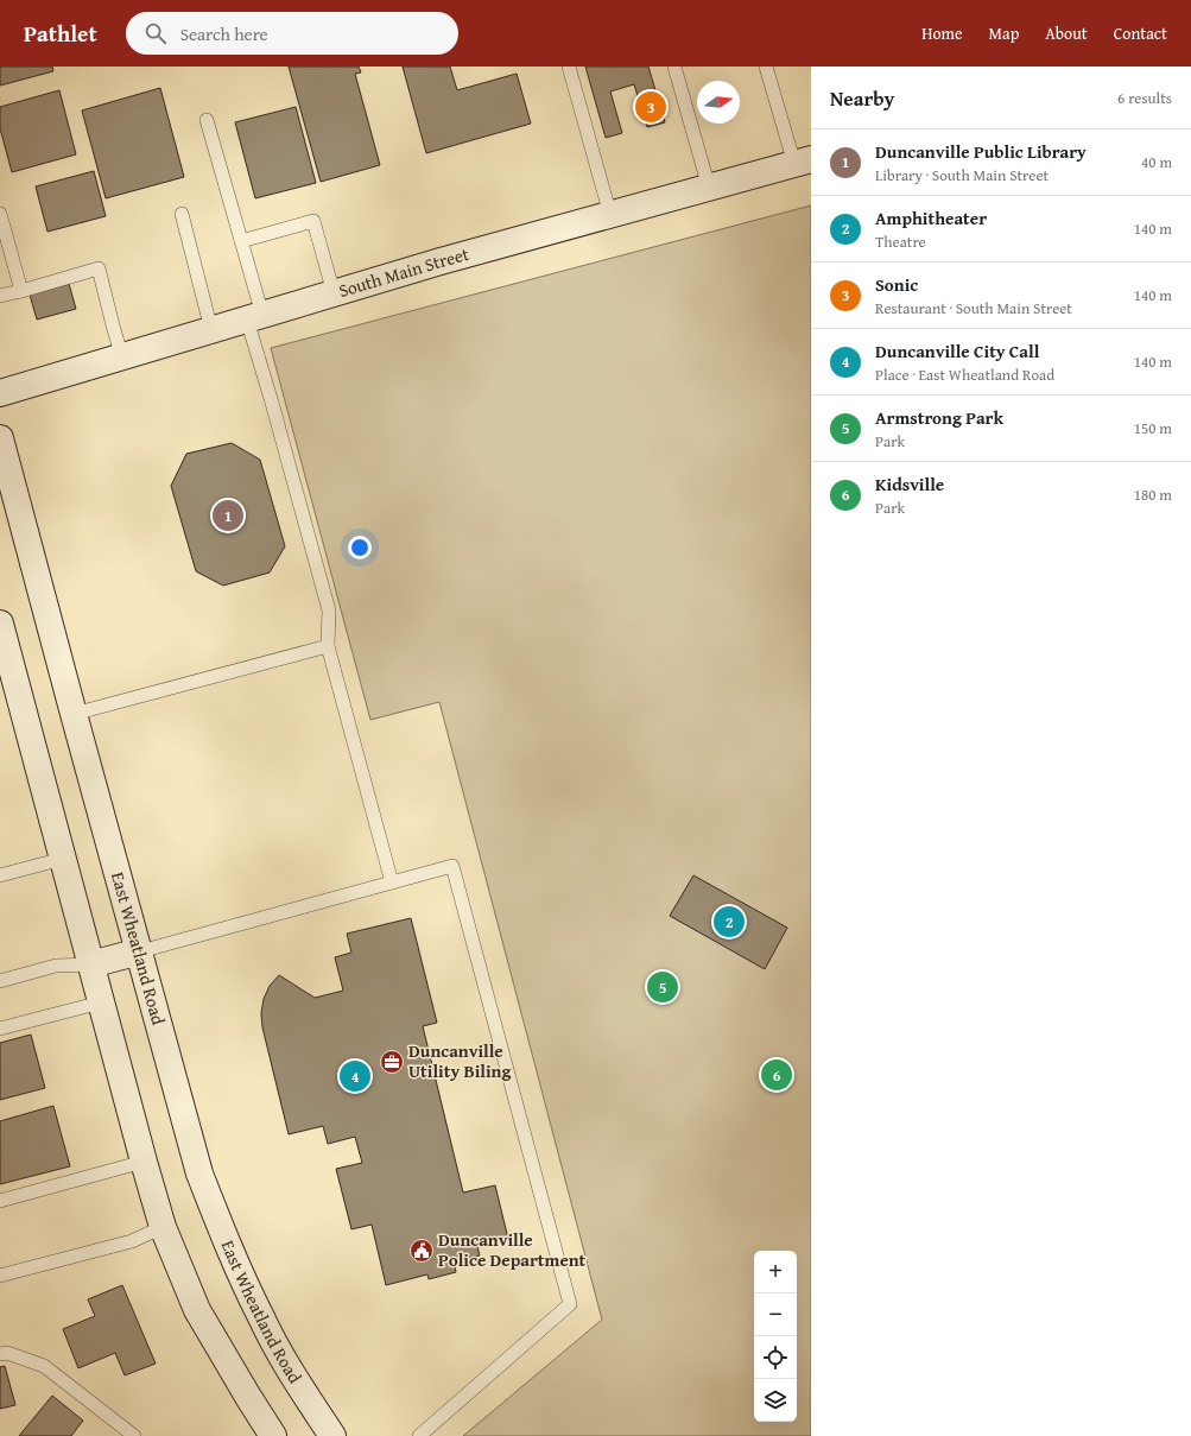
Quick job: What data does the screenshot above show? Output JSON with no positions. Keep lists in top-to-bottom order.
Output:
{
  "streets": {
    "main road": ["South Main Street", "East Wheatland Road"]
  },
  "places": {
    "office": ["Duncanville Utility Biling"],
    "public building": ["Duncanville Police Department"]
  },
  "north": "right",
  "page": {
    "header": "Pathlet",
    "search": "Search here",
    "nav": [
      "Home",
      "Map",
      "About",
      "Contact"
    ],
    "heading": ["Nearby", "6 results"],
    "pins": [
      "3",
      "1",
      "2",
      "5",
      "6",
      "4"
    ],
    "list": [
      {
        "mark": "1",
        "name": "Duncanville Public Library",
        "note": "Library · South Main Street",
        "value": "40 m"
      },
      {
        "mark": "2",
        "name": "Amphitheater",
        "note": "Theatre",
        "value": "140 m"
      },
      {
        "mark": "3",
        "name": "Sonic",
        "note": "Restaurant · South Main Street",
        "value": "140 m"
      },
      {
        "mark": "4",
        "name": "Duncanville City Call",
        "note": "Place · East Wheatland Road",
        "value": "140 m"
      },
      {
        "mark": "5",
        "name": "Armstrong Park",
        "note": "Park",
        "value": "150 m"
      },
      {
        "mark": "6",
        "name": "Kidsville",
        "note": "Park",
        "value": "180 m"
      }
    ],
    "map_buttons": ["+", "−"]
  }
}
